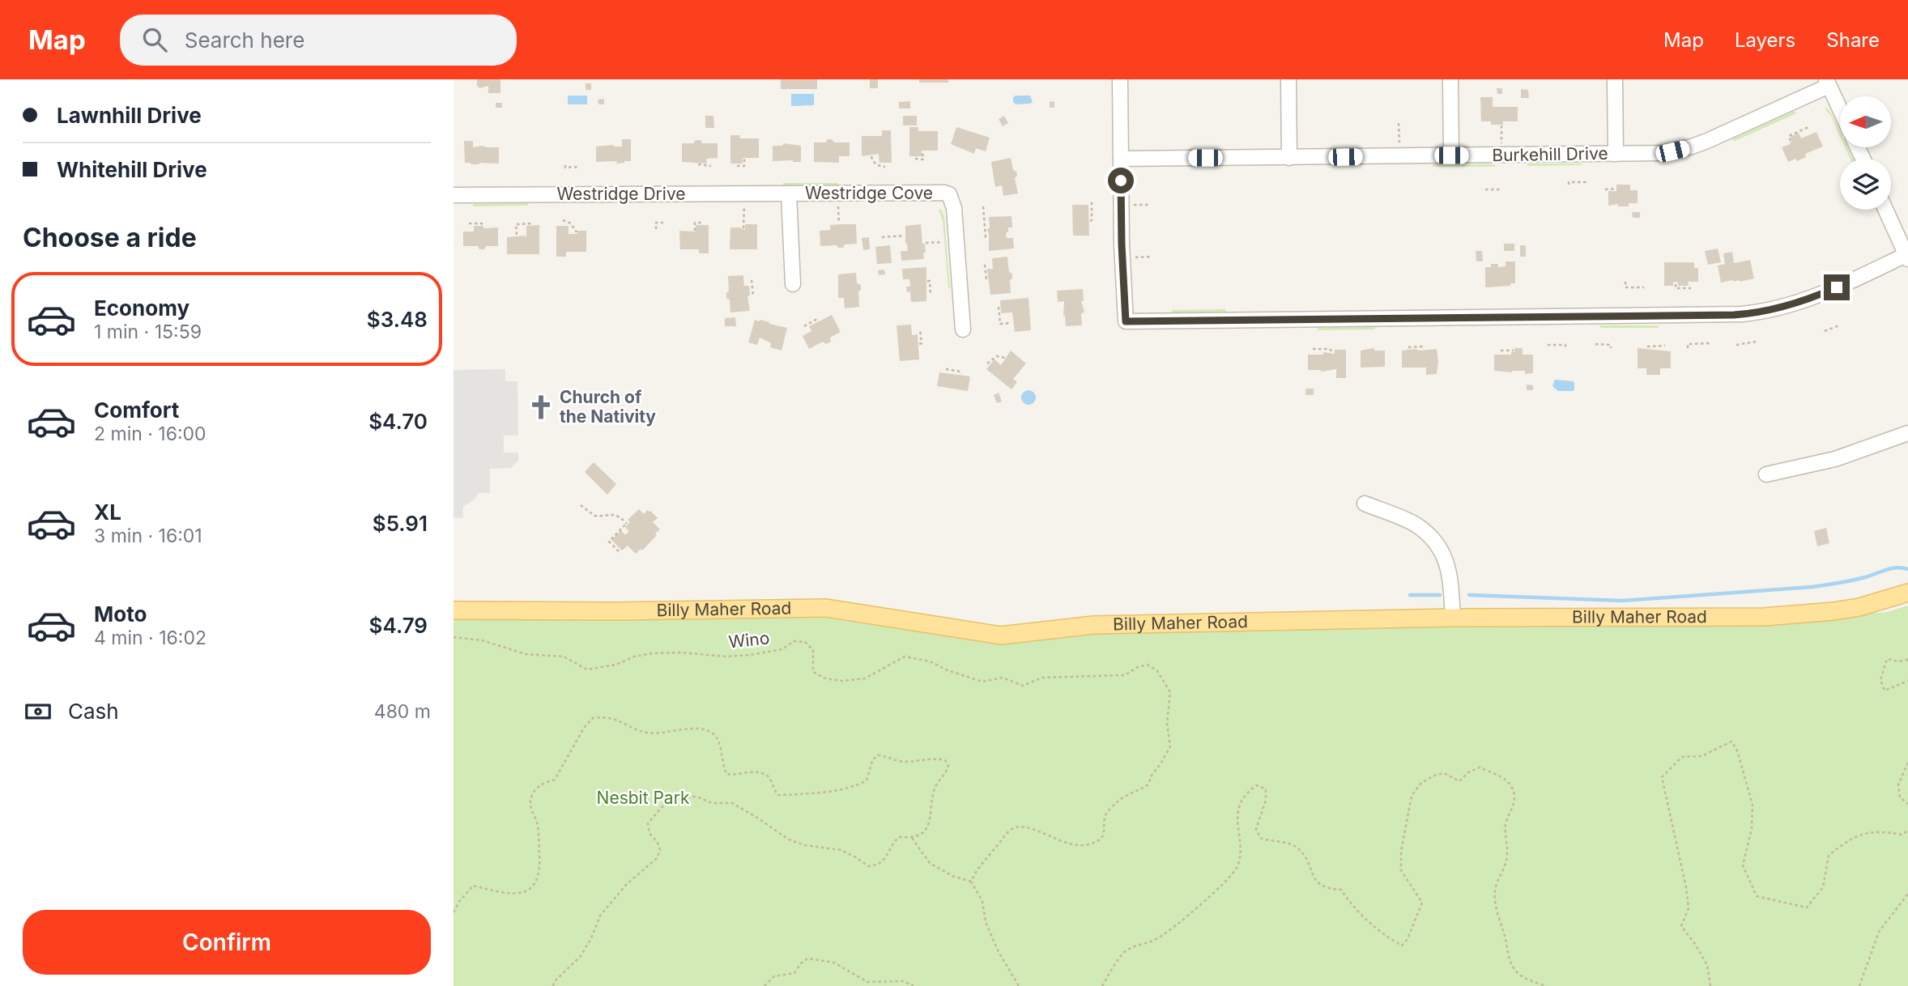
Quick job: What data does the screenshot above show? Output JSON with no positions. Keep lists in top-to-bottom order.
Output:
{
  "streets": {
    "main road": ["Billy Maher Road"],
    "street": ["Burkehill Drive", "Westridge Cove", "Westridge Drive"],
    "path": ["Wino"]
  },
  "crossings": [
    ["Westridge Cove", "Westridge Drive"]
  ],
  "parks": ["Nesbit Park"],
  "places": {
    "church": ["Church of the Nativity"]
  },
  "north": "left",
  "page": {
    "header": "Map",
    "search": "Search here",
    "nav": ["Map", "Layers", "Share"],
    "banner": ["Lawnhill Drive", "Whitehill Drive"],
    "heading": "Choose a ride",
    "list": [
      {
        "name": "Economy",
        "note": "1 min · 15:59",
        "value": "$3.48"
      },
      {
        "name": "Comfort",
        "note": "2 min · 16:00",
        "value": "$4.70"
      },
      {
        "name": "XL",
        "note": "3 min · 16:01",
        "value": "$5.91"
      },
      {
        "name": "Moto",
        "note": "4 min · 16:02",
        "value": "$4.79"
      }
    ],
    "pay": ["Cash", "480 m"],
    "buttons": "Confirm"
  }
}
